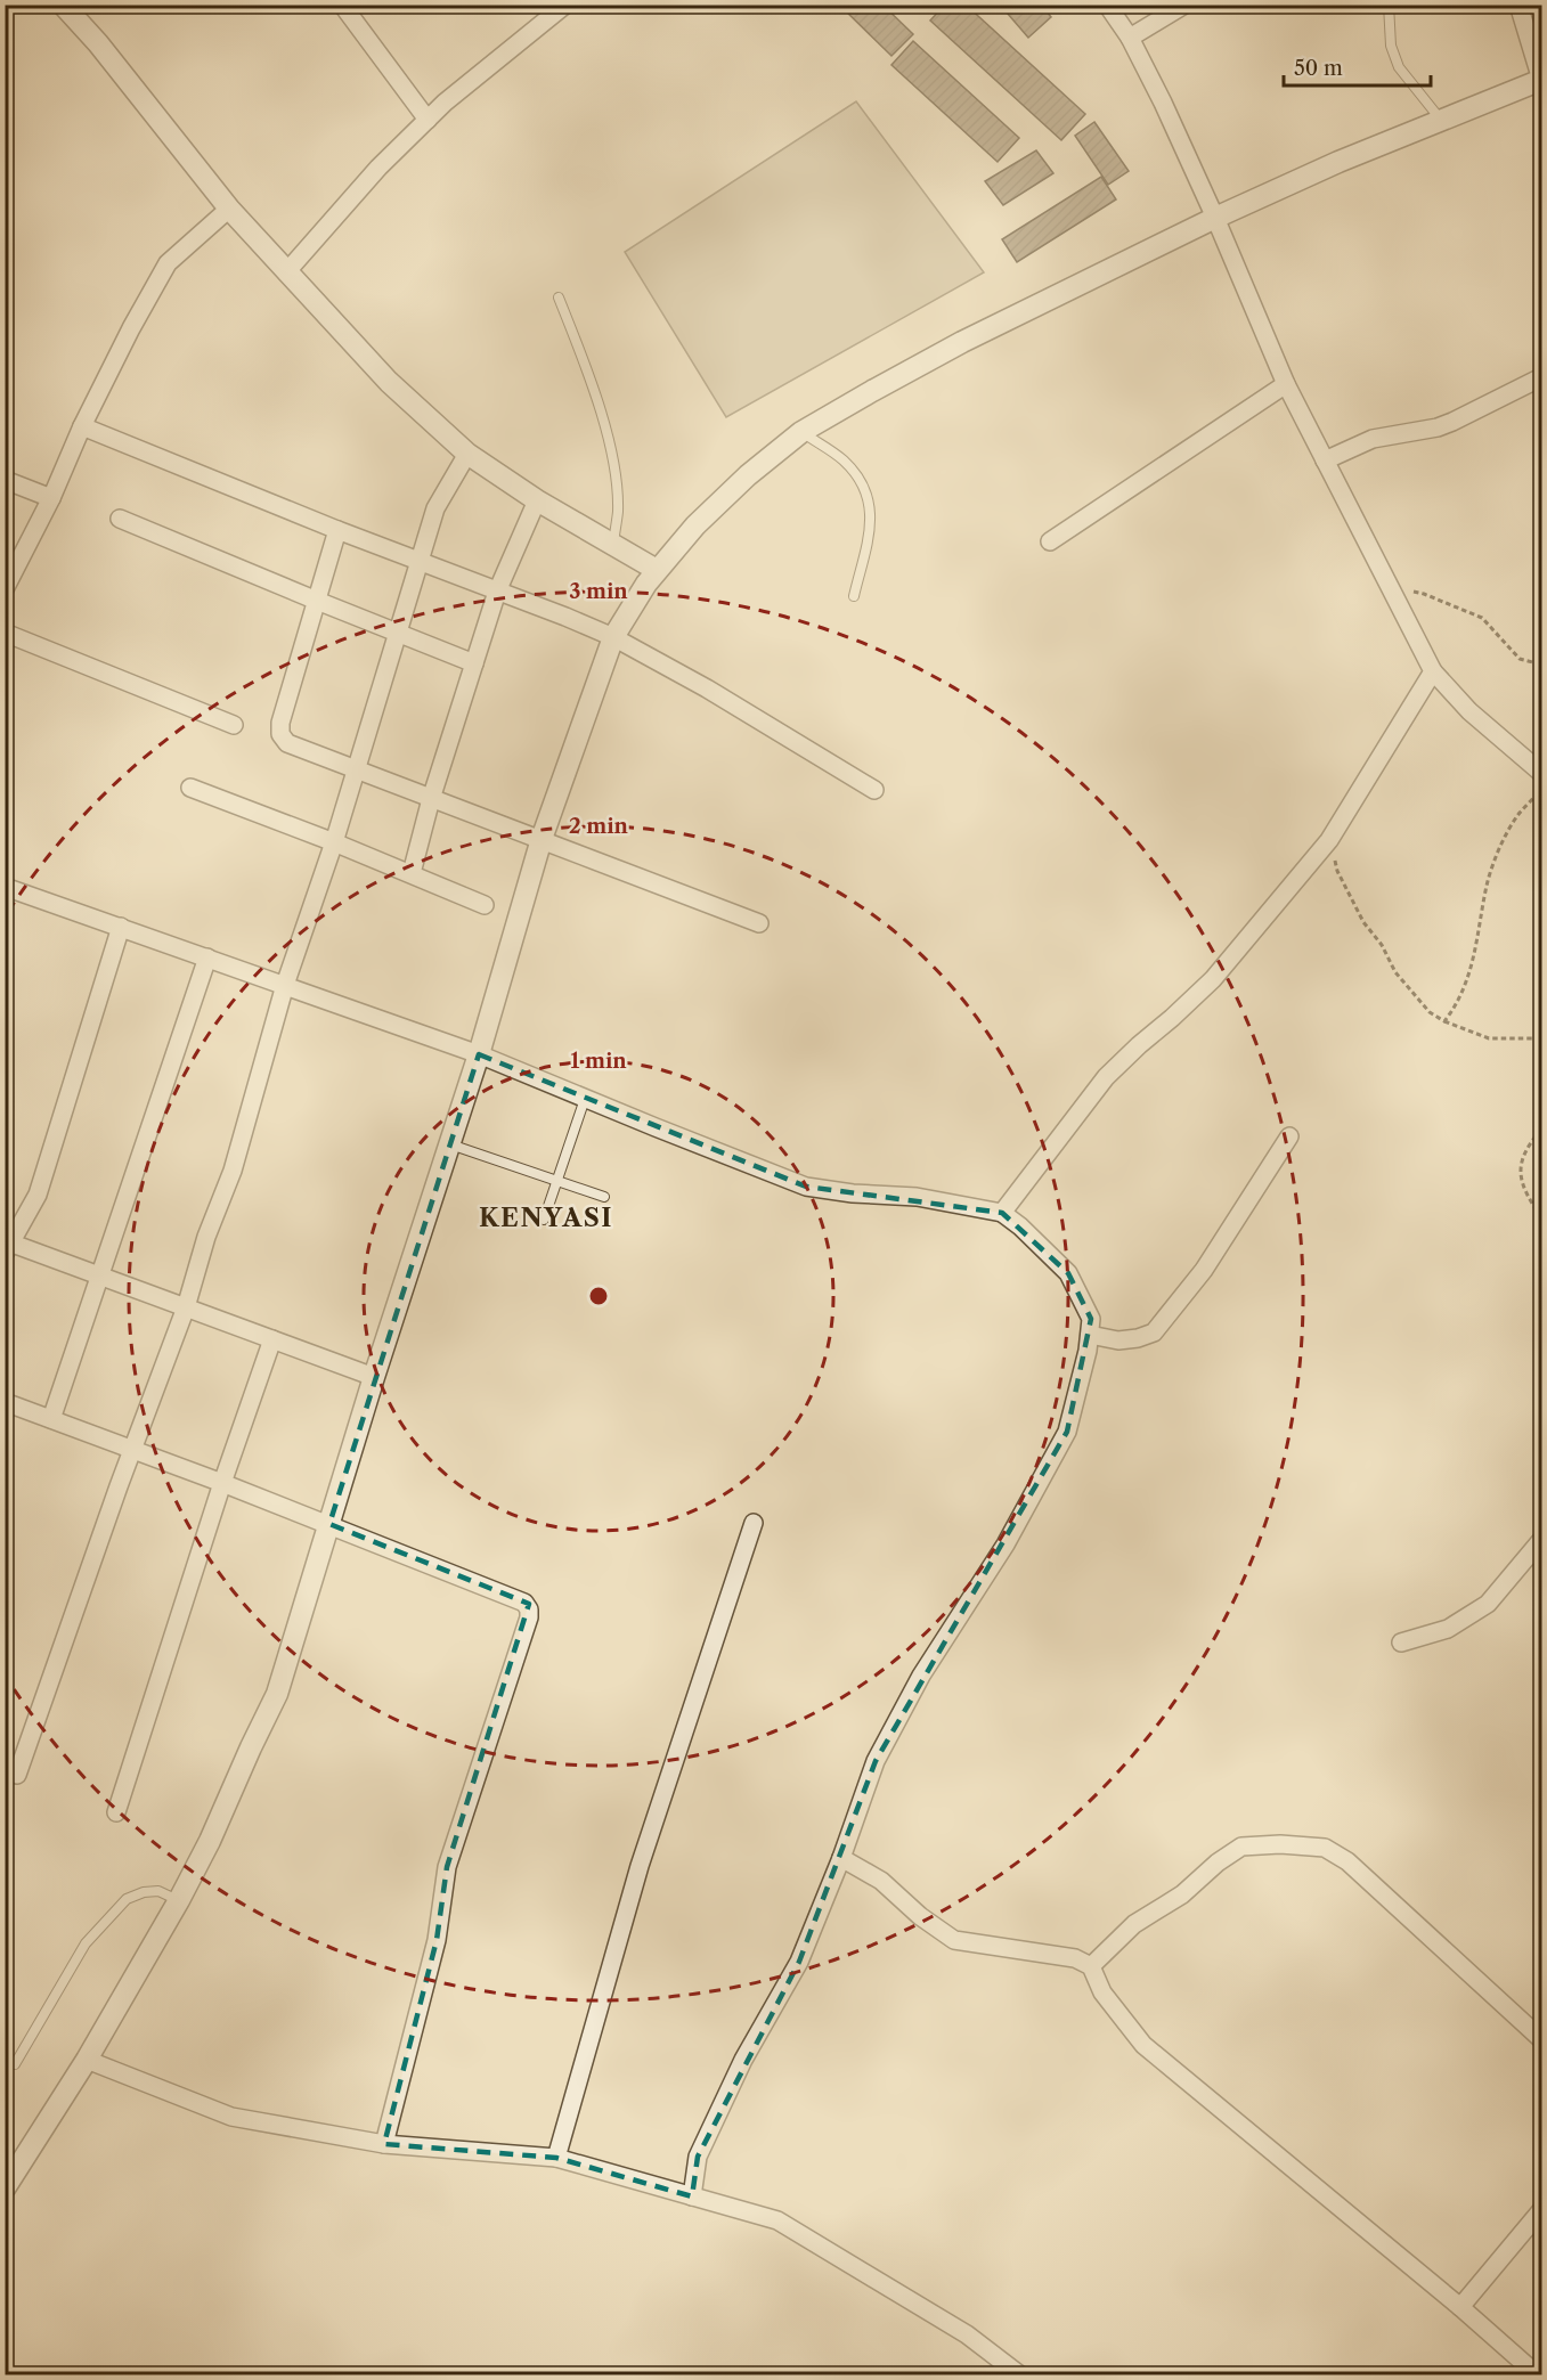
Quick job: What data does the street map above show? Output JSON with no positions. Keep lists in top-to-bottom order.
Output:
{
  "districts": ["KENYASI"],
  "scale_bar": "50 m",
  "rings": ["3 min", "2 min", "1 min"]
}
